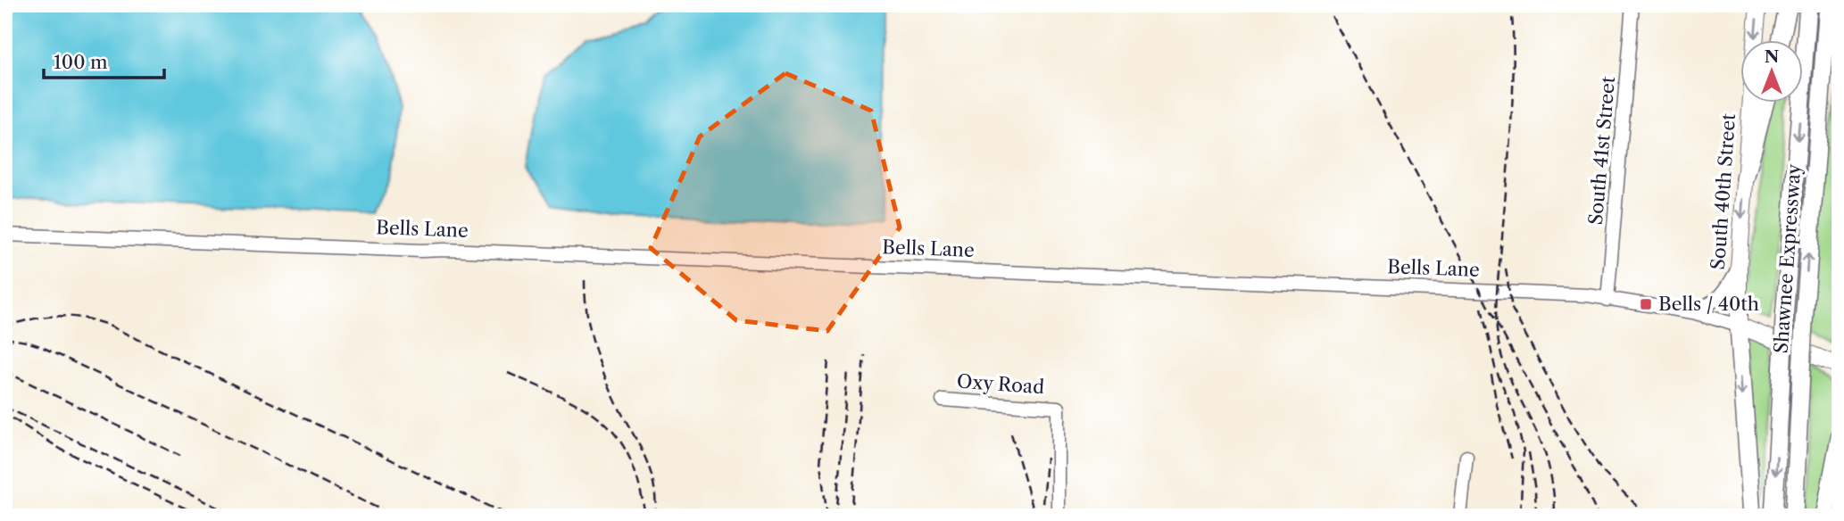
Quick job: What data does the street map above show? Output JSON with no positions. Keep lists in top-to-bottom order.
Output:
{
  "streets": {
    "highway": ["Shawnee Expressway"],
    "main road": ["South 40th Street", "Bells Lane"],
    "street": ["South 41st Street", "Oxy Road"]
  },
  "crossings": [
    ["South 41st Street", "Bells Lane"],
    ["South 40th Street", "Bells Lane"]
  ],
  "one_way": ["South 40th Street"],
  "places": {
    "transit": ["Bells / 40th"]
  },
  "scale_bar": "100 m",
  "north": "top"
}
